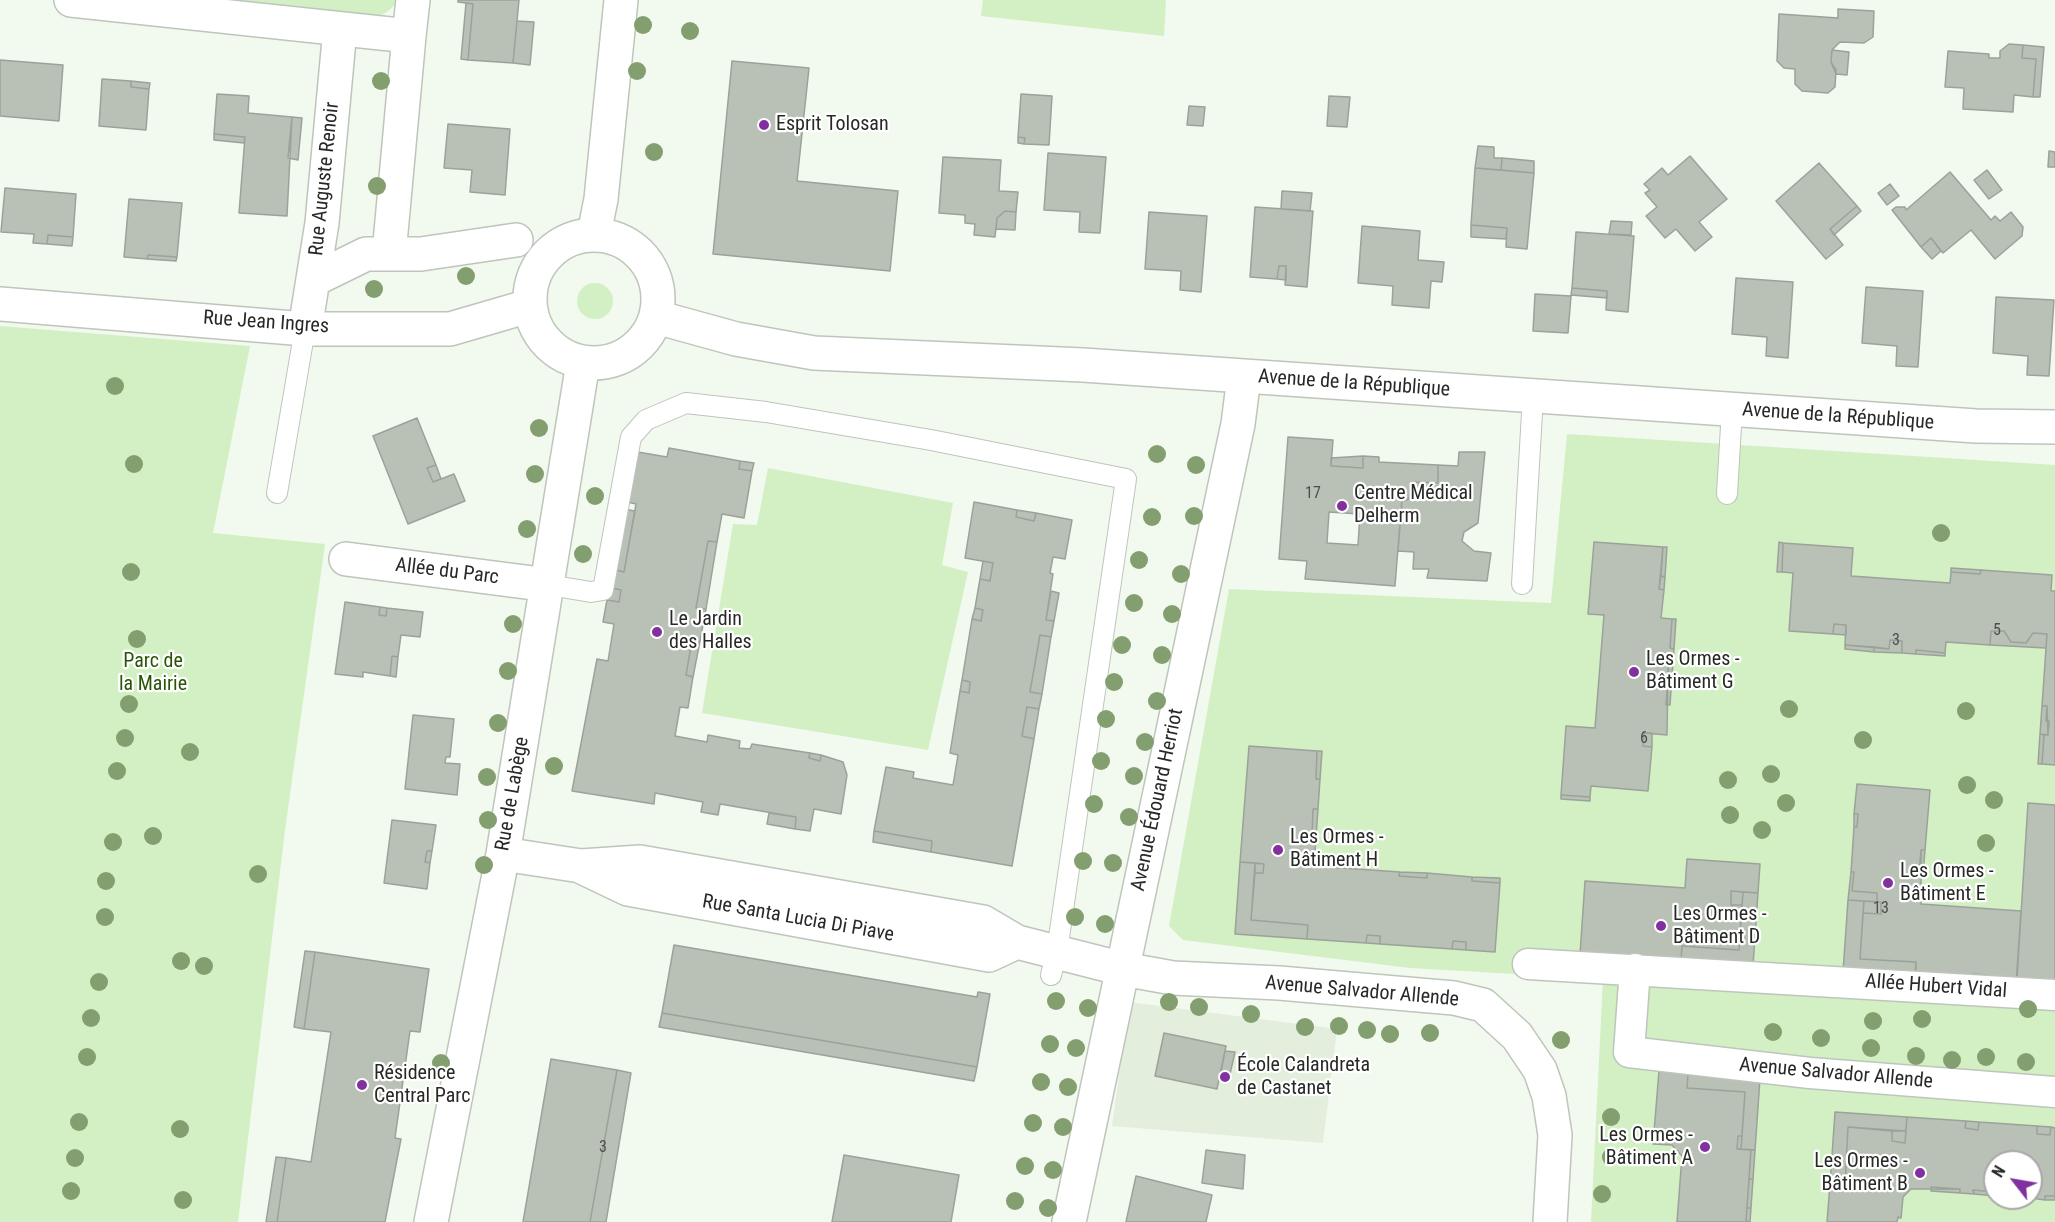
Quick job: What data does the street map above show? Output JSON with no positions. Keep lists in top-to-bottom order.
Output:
{
  "streets": {
    "street": [
      "Rue Auguste Renoir",
      "Rue Jean Ingres",
      "Avenue de la République",
      "Allée du Parc",
      "Rue de Labège",
      "Avenue Édouard Herriot",
      "Rue Santa Lucia Di Piave",
      "Allée Hubert Vidal",
      "Avenue Salvador Allende"
    ]
  },
  "crossings": [
    ["Rue Auguste Renoir", "Rue Jean Ingres"],
    ["Rue Jean Ingres", "Avenue de la République"],
    ["Rue Jean Ingres", "Rue de Labège"],
    ["Avenue de la République", "Rue de Labège"],
    ["Avenue de la République", "Avenue Édouard Herriot"],
    ["Allée du Parc", "Rue de Labège"],
    ["Rue de Labège", "Rue Santa Lucia Di Piave"],
    ["Avenue Édouard Herriot", "Rue Santa Lucia Di Piave"],
    ["Avenue Édouard Herriot", "Avenue Salvador Allende"],
    ["Rue Santa Lucia Di Piave", "Avenue Salvador Allende"],
    ["Allée Hubert Vidal", "Avenue Salvador Allende"]
  ],
  "parks": ["Parc de la Mairie"],
  "places": [
    "Esprit Tolosan",
    "Centre Médical Delherm",
    "Le Jardin des Halles",
    "Les Ormes - Bâtiment G",
    "Les Ormes - Bâtiment H",
    "Les Ormes - Bâtiment E",
    "Les Ormes - Bâtiment D",
    "École Calandreta de Castanet",
    "Résidence Central Parc",
    "Les Ormes - Bâtiment A",
    "Les Ormes - Bâtiment B"
  ],
  "house_numbers": [
    "17",
    "5",
    "3",
    "6",
    "13",
    "3"
  ],
  "north": "top left"
}
